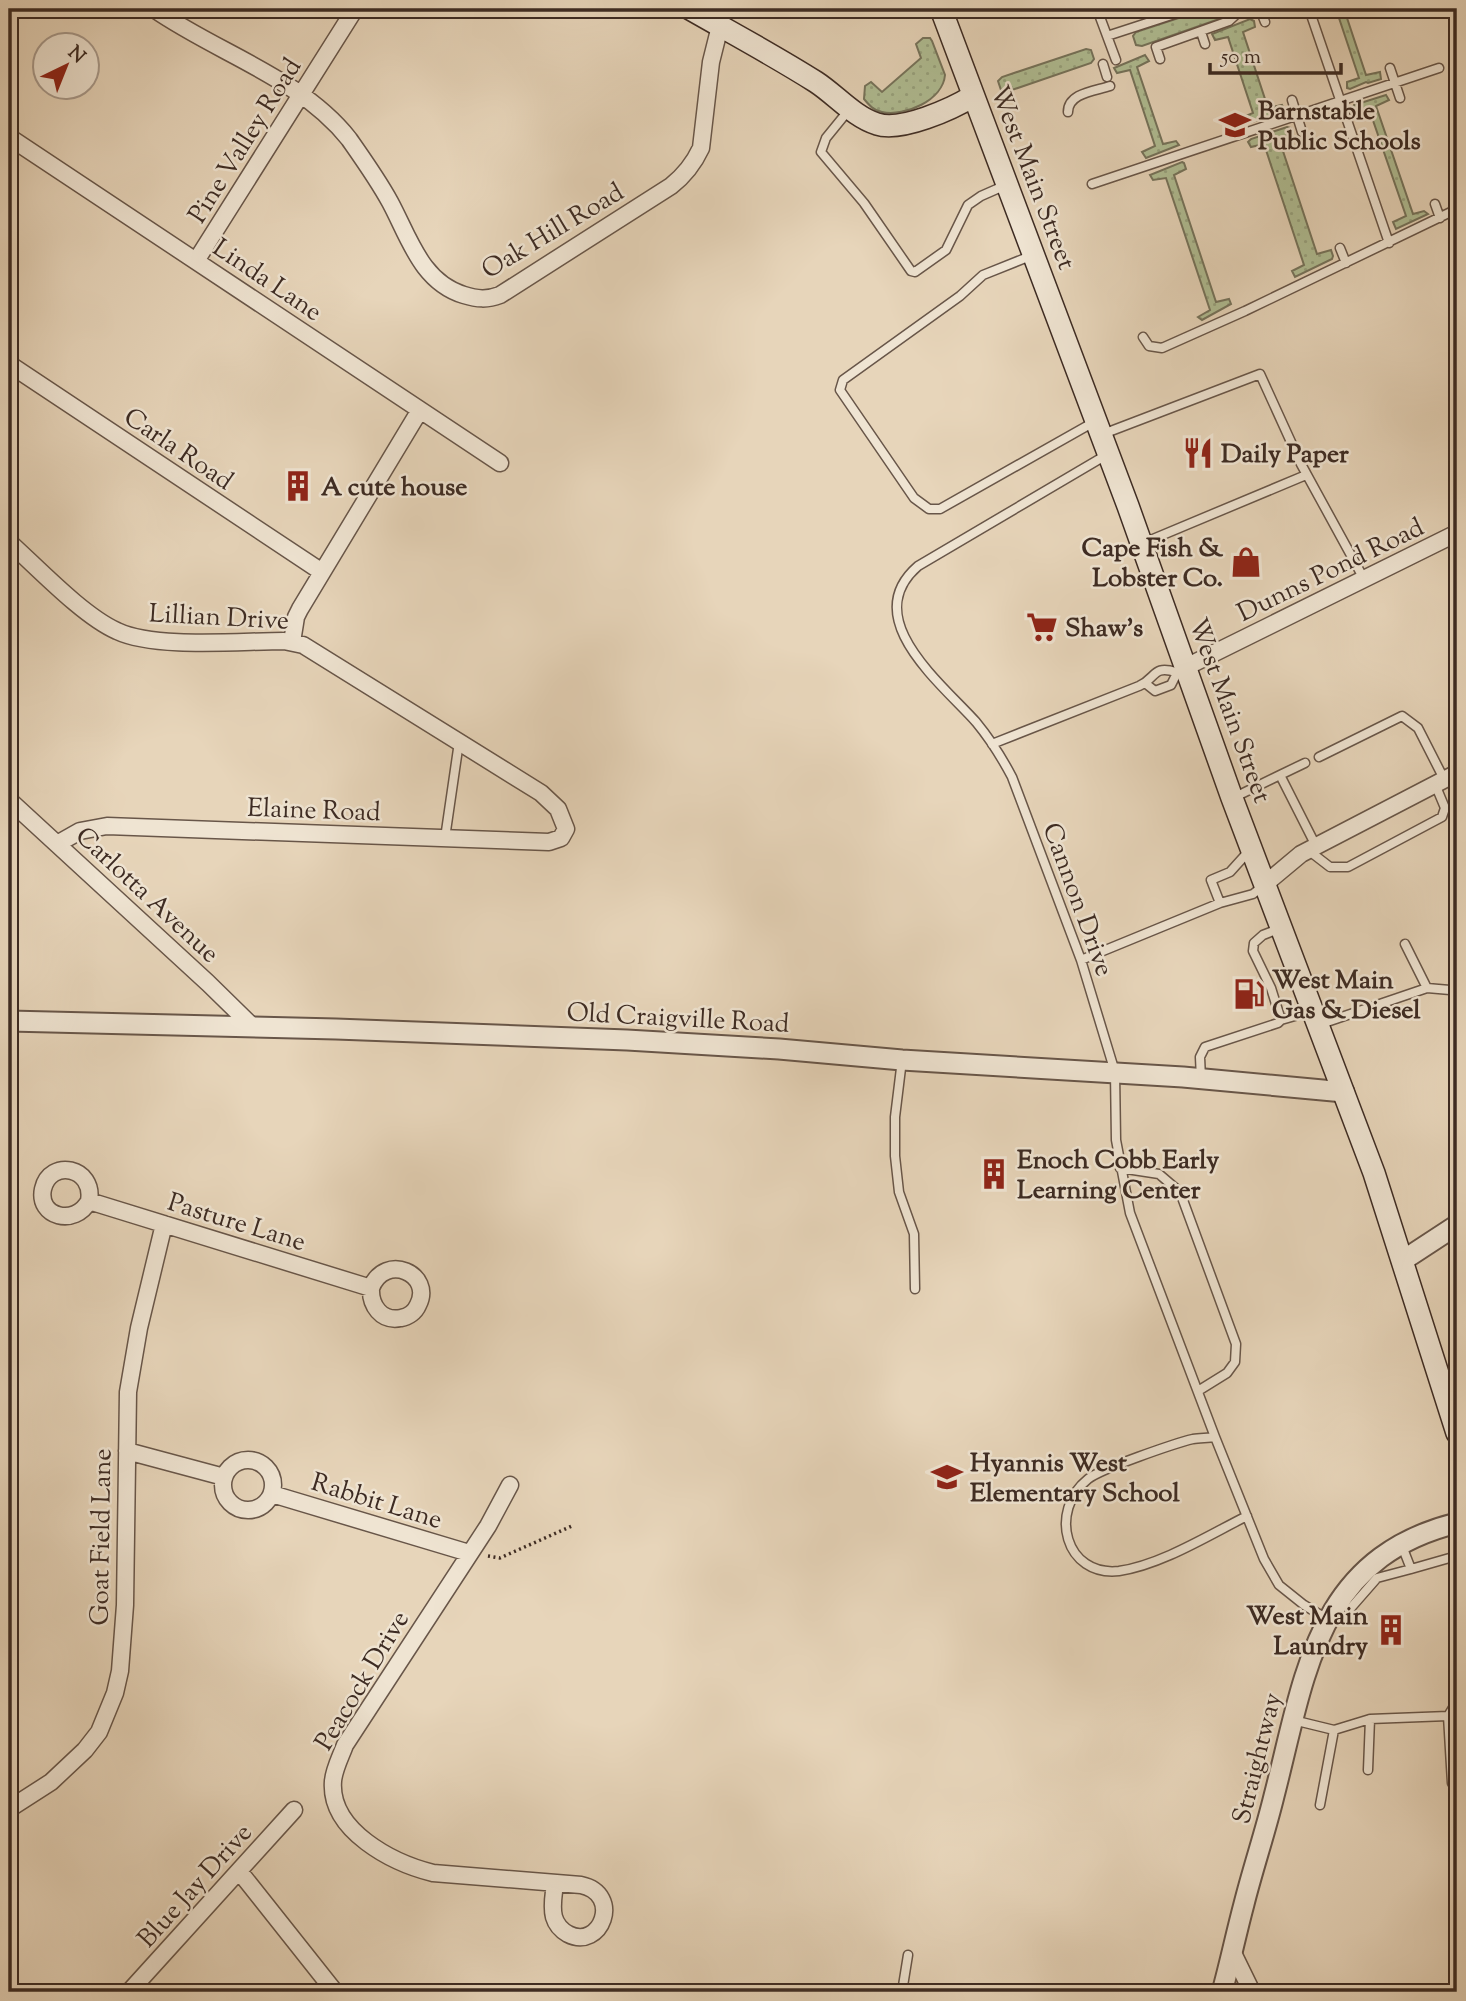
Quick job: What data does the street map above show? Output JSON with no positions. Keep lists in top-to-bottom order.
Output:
{
  "streets": {
    "main road": ["West Main Street"],
    "street": [
      "Pine Valley Road",
      "Oak Hill Road",
      "Linda Lane",
      "Carla Road",
      "Dunns Pond Road",
      "Lillian Drive",
      "Elaine Road",
      "Carlotta Avenue",
      "Old Craigville Road",
      "Pasture Lane",
      "Rabbit Lane",
      "Goat Field Lane",
      "Peacock Drive",
      "Straightway",
      "Blue Jay Drive"
    ],
    "lane": ["Cannon Drive"]
  },
  "crossings": [
    ["Pine Valley Road", "Oak Hill Road"],
    ["Pine Valley Road", "Linda Lane"],
    ["West Main Street", "Dunns Pond Road"],
    ["West Main Street", "Cannon Drive"],
    ["West Main Street", "Old Craigville Road"],
    ["Lillian Drive", "Elaine Road"],
    ["Elaine Road", "Carlotta Avenue"],
    ["Carlotta Avenue", "Old Craigville Road"],
    ["Cannon Drive", "Old Craigville Road"],
    ["Cannon Drive", "Straightway"],
    ["Pasture Lane", "Goat Field Lane"],
    ["Rabbit Lane", "Peacock Drive"]
  ],
  "places": {
    "school or university": ["Barnstable Public Schools", "Hyannis West Elementary School"],
    "restaurant": ["Daily Paper"],
    "building": ["A cute house", "Enoch Cobb Early Learning Center", "West Main Laundry"],
    "shop": ["Cape Fish & Lobster Co."],
    "supermarket": ["Shaw's"],
    "fuel station": ["West Main Gas & Diesel"]
  },
  "scale_bar": "50 m",
  "north": "top right"
}
